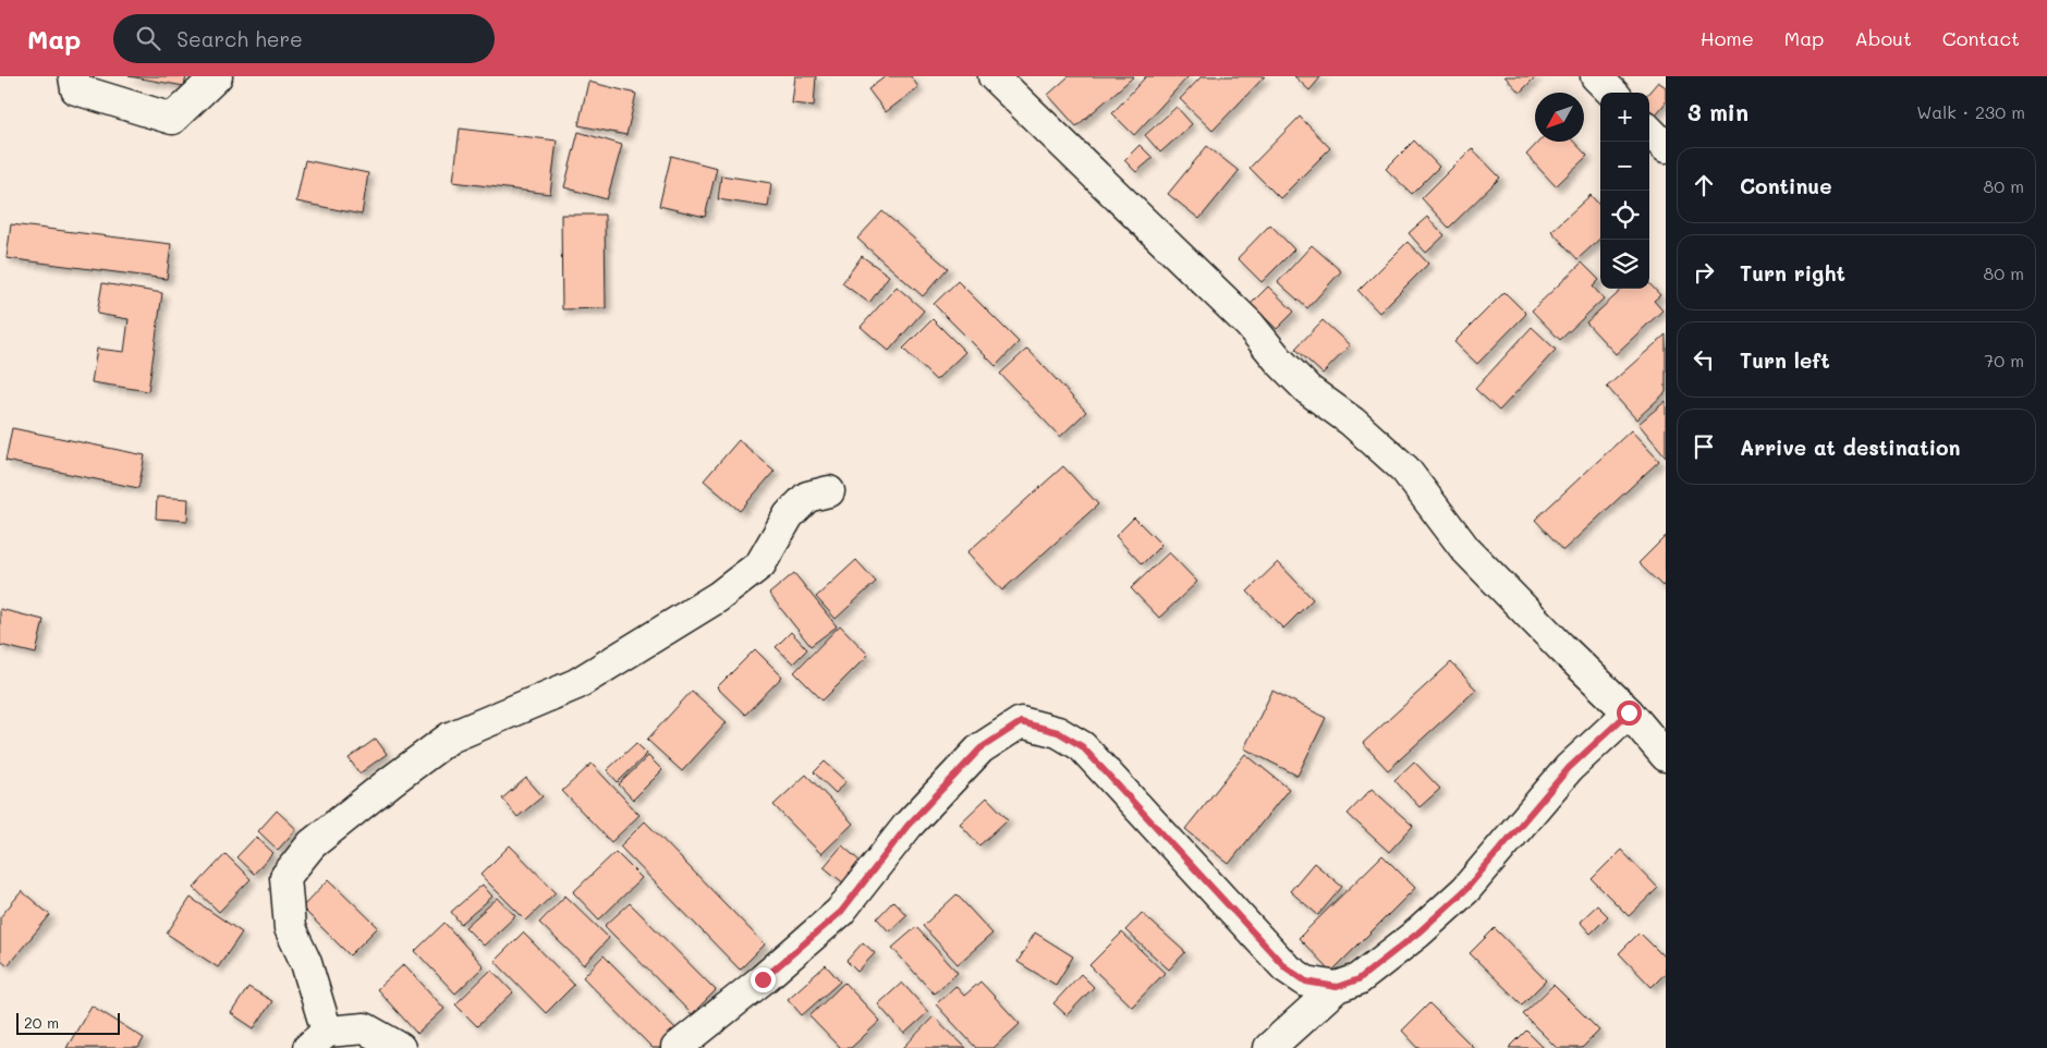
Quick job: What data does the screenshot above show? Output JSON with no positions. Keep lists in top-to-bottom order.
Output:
{
  "scale_bar": "20 m",
  "north": "bottom left",
  "page": {
    "header": "Map",
    "search": "Search here",
    "nav": [
      "Home",
      "Map",
      "About",
      "Contact"
    ],
    "heading": ["3 min", "Walk · 230 m"],
    "map_buttons": ["+", "−"],
    "list": [
      ["Continue", "80 m"],
      ["Turn right", "80 m"],
      ["Turn left", "70 m"],
      "Arrive at destination"
    ],
    "scale": "20 m"
  }
}
